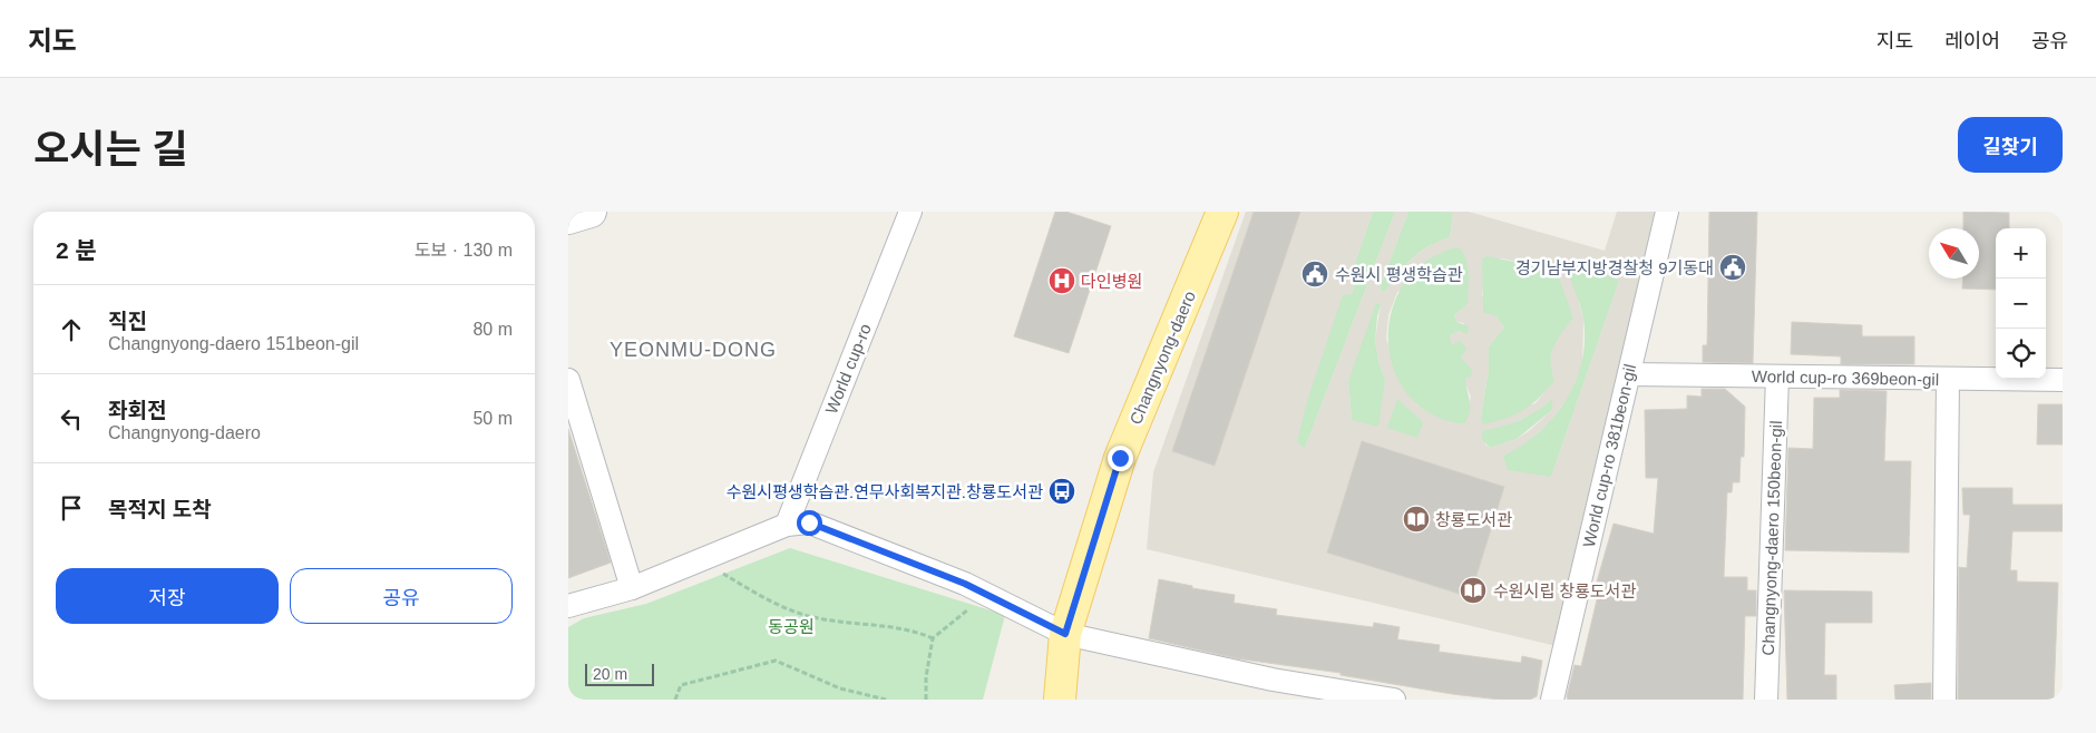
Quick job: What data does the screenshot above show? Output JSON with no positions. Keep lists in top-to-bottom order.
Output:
{
  "streets": {
    "main road": ["Changnyong-daero"],
    "street": [
      "World cup-ro",
      "World cup-ro 369beon-gil",
      "World cup-ro 381beon-gil",
      "Changnyong-daero 150beon-gil"
    ]
  },
  "crossings": [
    ["World cup-ro 369beon-gil", "World cup-ro 381beon-gil"],
    ["World cup-ro 369beon-gil", "Changnyong-daero 150beon-gil"]
  ],
  "districts": ["YEONMU-DONG"],
  "parks": ["동공원"],
  "places": {
    "public building": ["경기남부지방경찰청 9기동대", "수원시 평생학습관"],
    "hospital": ["다인병원"],
    "bus stop": ["수원시평생학습관.연무사회복지관.창룡도서관"],
    "library": ["창룡도서관", "수원시립 창룡도서관"]
  },
  "scale_bar": "20 m",
  "north": "top left",
  "page": {
    "header": "지도",
    "nav": ["지도", "레이어", "공유"],
    "title": "오시는 길",
    "buttons": [
      "길찾기",
      ["저장", "공유"]
    ],
    "heading": ["2 분", "도보 · 130 m"],
    "map_buttons": ["+", "−"],
    "list": [
      ["직진", "Changnyong-daero 151beon-gil", "80 m"],
      ["좌회전", "Changnyong-daero", "50 m"],
      "목적지 도착"
    ],
    "scale": "20 m"
  }
}
